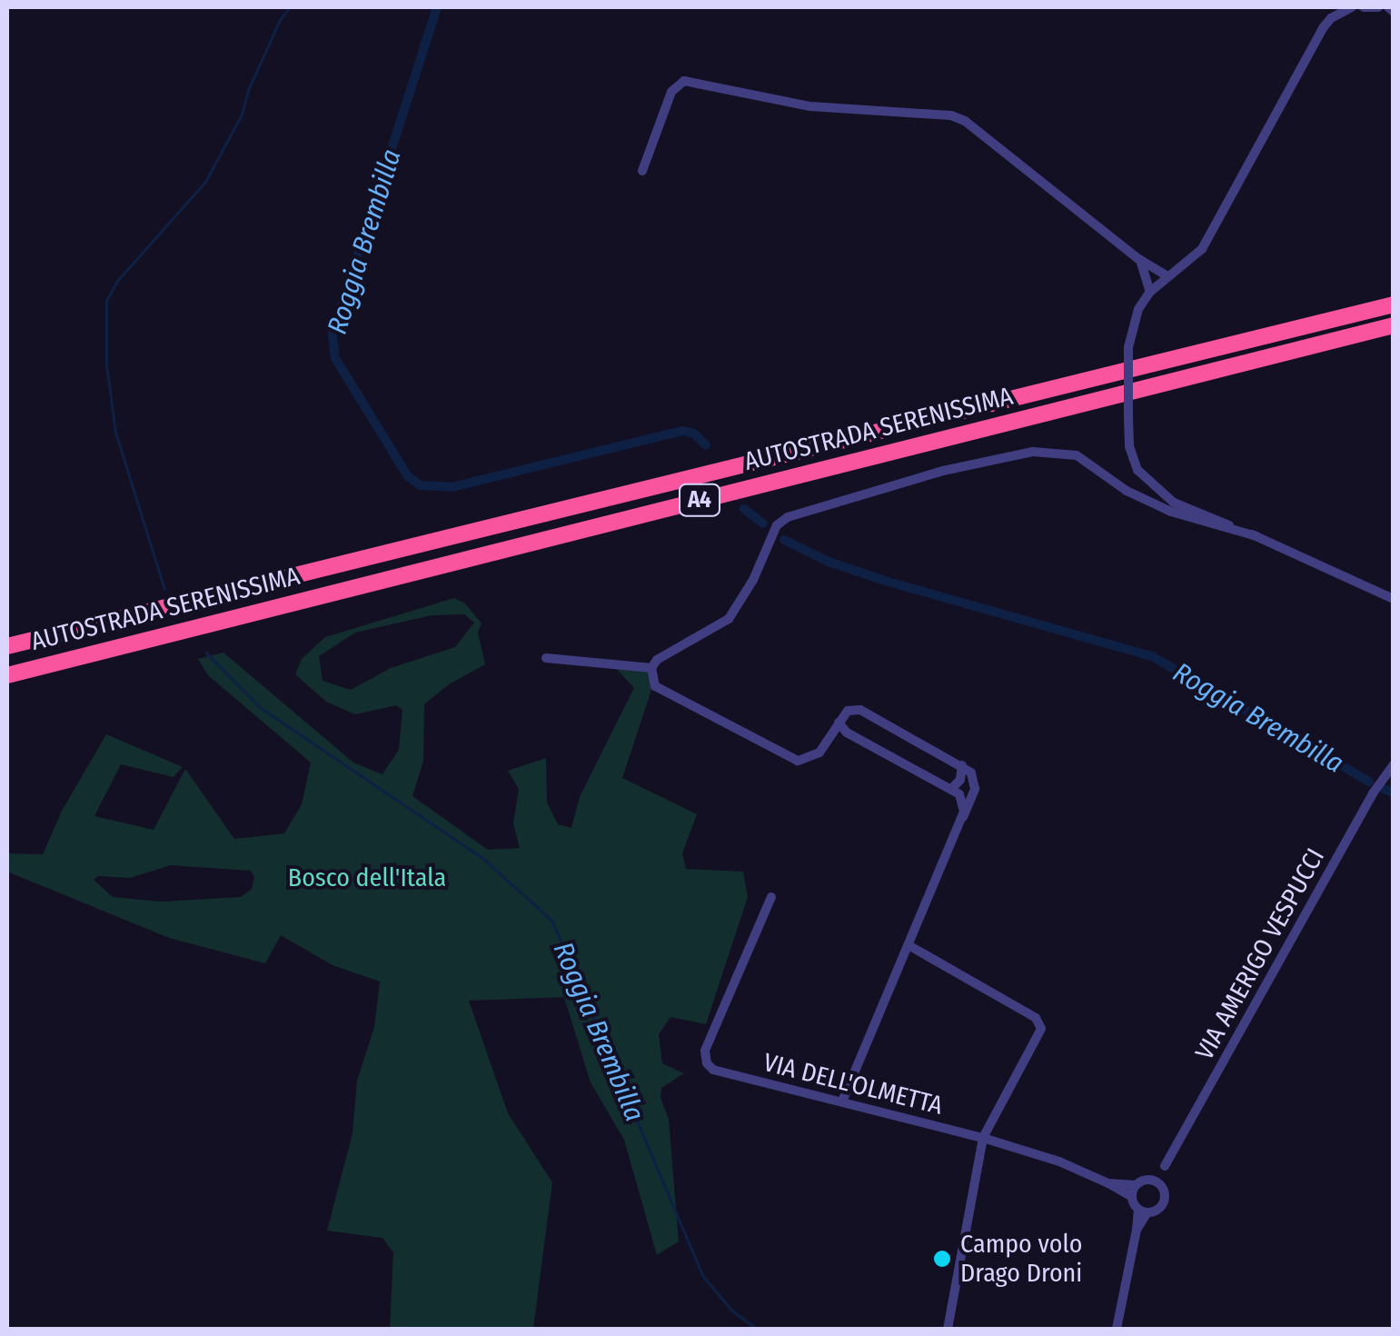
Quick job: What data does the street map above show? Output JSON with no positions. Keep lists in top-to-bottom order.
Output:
{
  "streets": {
    "highway": ["AUTOSTRADA SERENISSIMA", "A4"],
    "street": ["VIA AMERIGO VESPUCCI", "VIA DELL'OLMETTA"]
  },
  "water": ["Roggia Brembilla"],
  "parks": ["Bosco dell'Itala"],
  "places": ["Campo volo Drago Droni"]
}
